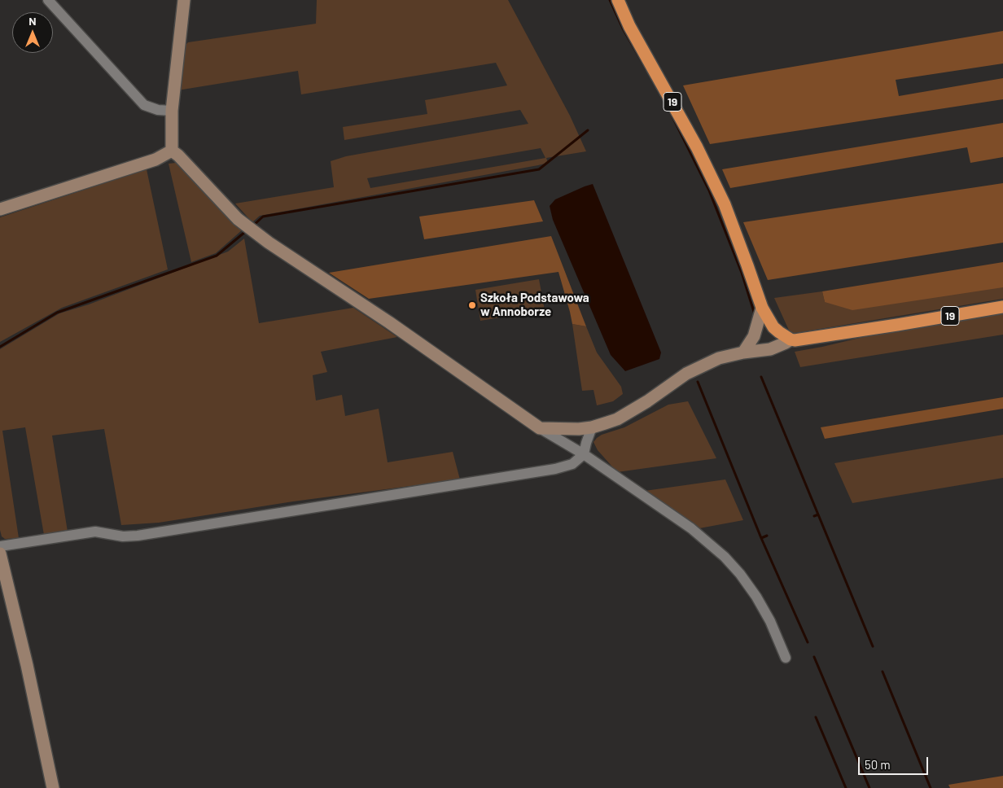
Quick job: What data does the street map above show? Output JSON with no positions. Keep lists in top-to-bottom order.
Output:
{
  "streets": {
    "highway": ["19"]
  },
  "places": ["Szkoła Podstawowa w Annoborze"],
  "scale_bar": "50 m",
  "north": "top"
}
